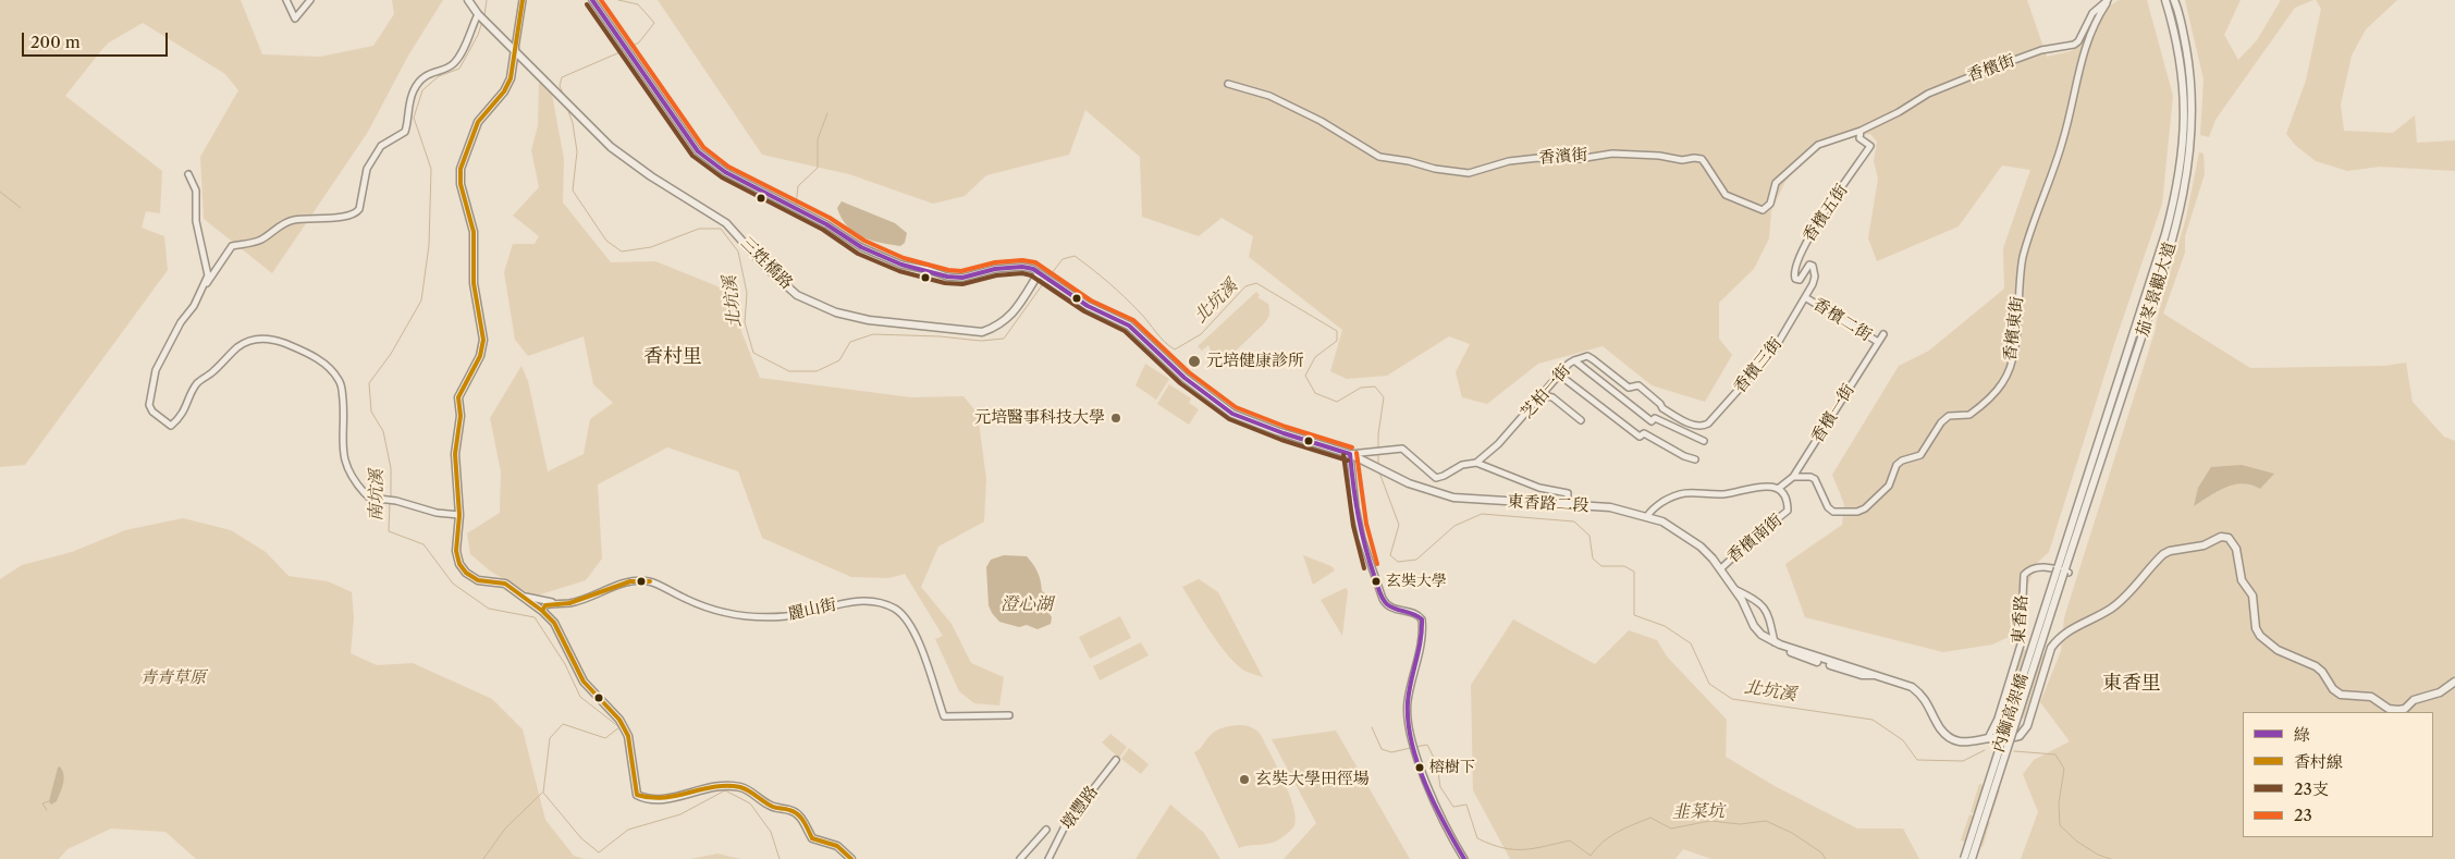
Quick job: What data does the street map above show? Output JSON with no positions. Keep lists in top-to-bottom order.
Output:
{
  "streets": {
    "street": [
      "香檳街",
      "香濱街",
      "香檳五街",
      "三姓橋路",
      "茄苳景觀大道",
      "香檳二街",
      "香檳東街",
      "香檳三街",
      "芝柏一街",
      "香檳一街",
      "東香路二段",
      "香檳南街",
      "麗山街",
      "東香路",
      "內獅高架橋",
      "墩豐路"
    ]
  },
  "crossings": [
    ["香檳街", "香濱街"],
    ["香檳街", "香檳五街"],
    ["香檳街", "香檳東街"],
    ["香濱街", "香檳五街"],
    ["香檳五街", "香檳二街"],
    ["香檳五街", "香檳三街"],
    ["茄苳景觀大道", "東香路"],
    ["茄苳景觀大道", "內獅高架橋"],
    ["香檳二街", "香檳三街"],
    ["香檳二街", "香檳一街"],
    ["香檳東街", "香檳一街"],
    ["香檳三街", "芝柏一街"],
    ["香檳一街", "香檳南街"],
    ["東香路二段", "香檳南街"],
    ["東香路", "內獅高架橋"]
  ],
  "districts": ["香村里", "東香里"],
  "water": [
    "北坑溪",
    "南坑溪",
    "澄心湖",
    "韭菜坑"
  ],
  "parks": ["青青草原"],
  "places": [
    "元培健康診所",
    "元培醫事科技大學",
    "玄奘大學",
    "榕樹下",
    "玄奘大學田徑場"
  ],
  "lines": [
    "transit line 綠",
    "transit line 香村線",
    "transit line 23",
    "transit line 23支"
  ],
  "legend": [
    "綠",
    "香村線",
    "23支",
    "23"
  ],
  "scale_bar": "200 m"
}
